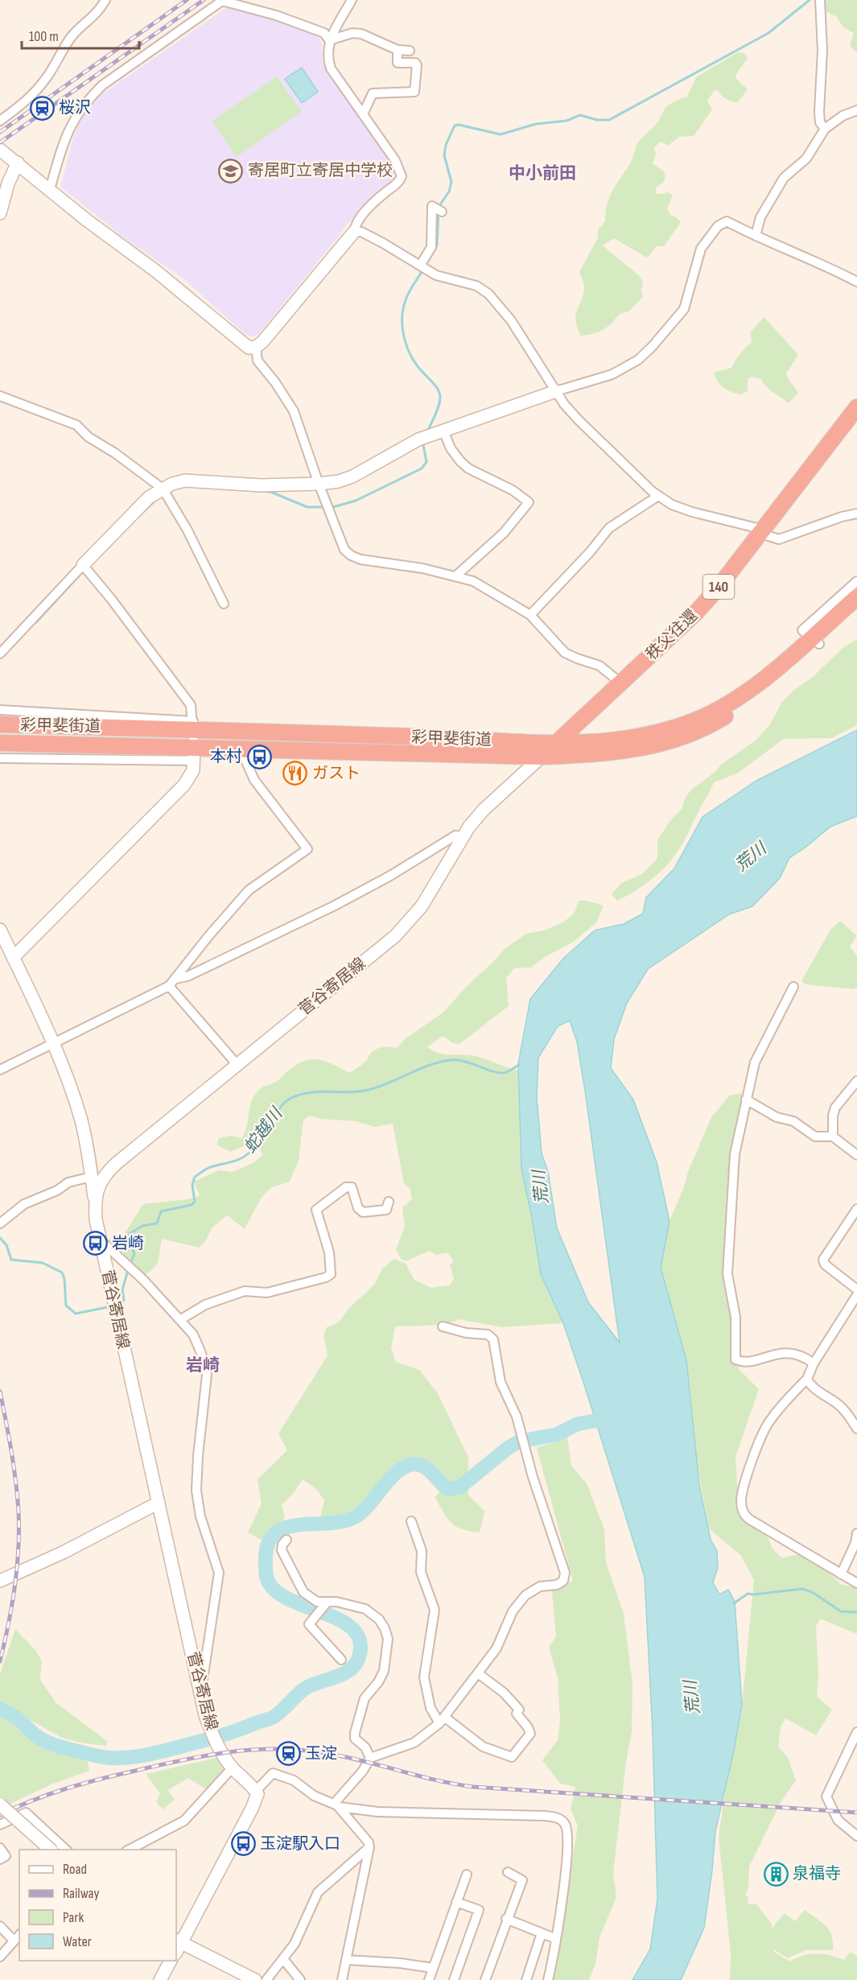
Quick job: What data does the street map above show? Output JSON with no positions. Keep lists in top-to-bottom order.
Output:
{
  "streets": {
    "highway": ["140", "秩父往還", "彩甲斐街道"],
    "street": ["菅谷寄居線"]
  },
  "crossings": [
    ["秩父往還", "彩甲斐街道"],
    ["秩父往還", "菅谷寄居線"],
    ["彩甲斐街道", "菅谷寄居線"]
  ],
  "districts": ["中小前田", "岩崎"],
  "water": ["荒川", "蛇越川"],
  "places": {
    "station": ["桜沢", "玉淀"],
    "school or university": ["寄居町立寄居中学校"],
    "bus stop": ["本村", "岩崎", "玉淀駅入口"],
    "restaurant": ["ガスト"],
    "building": ["泉福寺"]
  },
  "legend": [
    "Road",
    "Railway",
    "Park",
    "Water"
  ],
  "scale_bar": "100 m"
}
